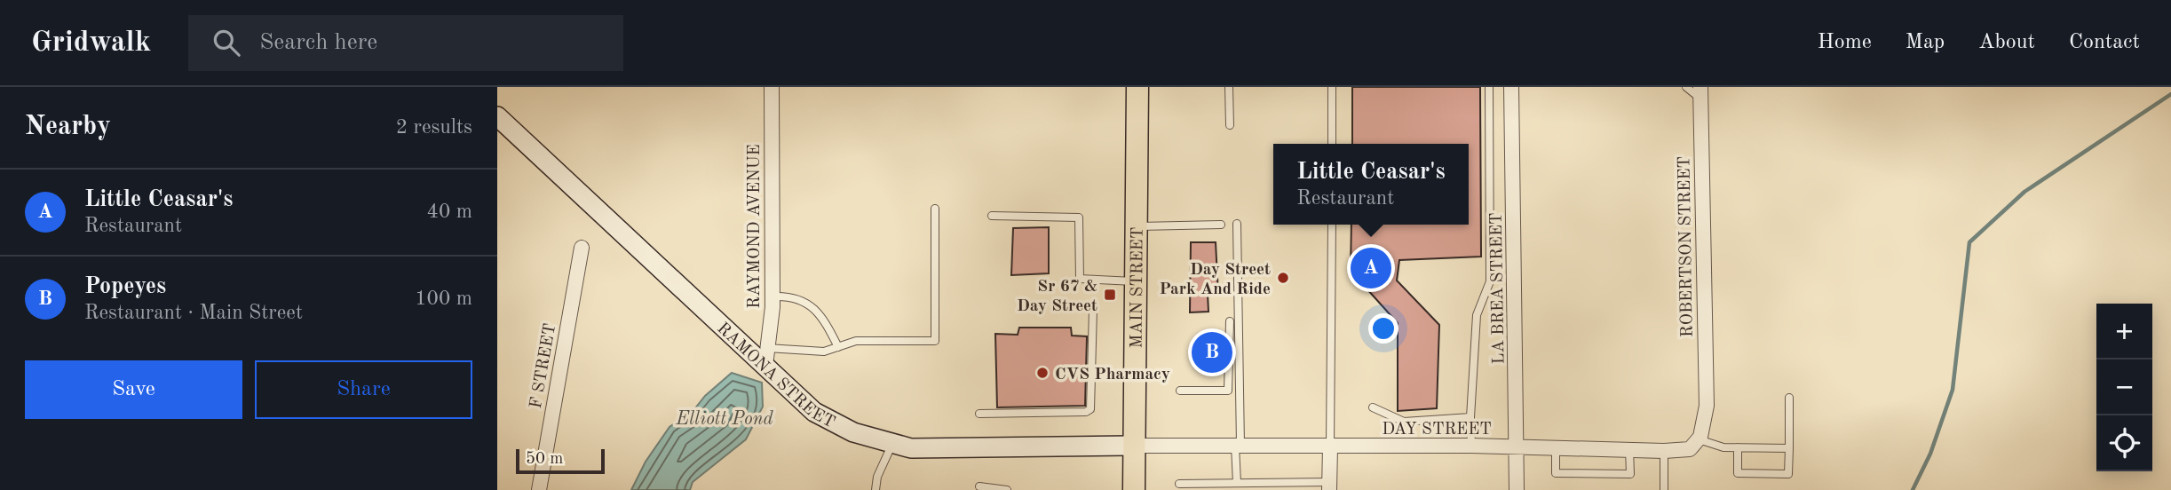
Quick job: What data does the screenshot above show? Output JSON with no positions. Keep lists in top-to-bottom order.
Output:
{
  "streets": {
    "main road": ["MAIN STREET", "RAMONA STREET"],
    "street": [
      "RAYMOND AVENUE",
      "ROBERTSON STREET",
      "LA BREA STREET",
      "F STREET",
      "DAY STREET"
    ]
  },
  "crossings": [
    ["RAYMOND AVENUE", "RAMONA STREET"],
    ["ROBERTSON STREET", "DAY STREET"],
    ["MAIN STREET", "RAMONA STREET"],
    ["MAIN STREET", "DAY STREET"],
    ["LA BREA STREET", "DAY STREET"],
    ["RAMONA STREET", "DAY STREET"]
  ],
  "water": ["Elliott Pond"],
  "places": {
    "other": ["Day Street Park And Ride", "CVS Pharmacy"],
    "transit": ["Sr 67 & Day Street"]
  },
  "scale_bar": "50 m",
  "page": {
    "header": "Gridwalk",
    "search": "Search here",
    "nav": [
      "Home",
      "Map",
      "About",
      "Contact"
    ],
    "heading": ["Nearby", "2 results"],
    "popup": ["Little Ceasar's", "Restaurant"],
    "list": [
      {
        "mark": "A",
        "name": "Little Ceasar's",
        "note": "Restaurant",
        "value": "40 m"
      },
      {
        "mark": "B",
        "name": "Popeyes",
        "note": "Restaurant · Main Street",
        "value": "100 m"
      }
    ],
    "pins": ["A", "B"],
    "map_buttons": ["+", "−"],
    "buttons": ["Save", "Share"],
    "scale": "50 m"
  }
}
